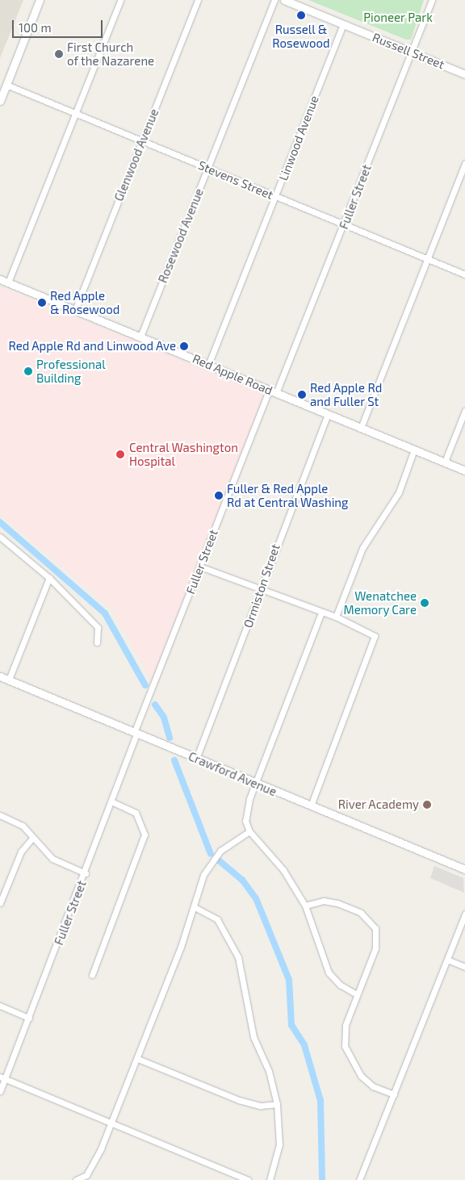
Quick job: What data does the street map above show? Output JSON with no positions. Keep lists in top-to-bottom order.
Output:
{
  "streets": {
    "street": [
      "Russell Street",
      "Linwood Avenue",
      "Glenwood Avenue",
      "Stevens Street",
      "Fuller Street",
      "Rosewood Avenue",
      "Red Apple Road",
      "Ormiston Street",
      "Crawford Avenue"
    ]
  },
  "crossings": [
    ["Russell Street", "Linwood Avenue"],
    ["Russell Street", "Fuller Street"],
    ["Linwood Avenue", "Stevens Street"],
    ["Linwood Avenue", "Red Apple Road"],
    ["Glenwood Avenue", "Stevens Street"],
    ["Glenwood Avenue", "Red Apple Road"],
    ["Stevens Street", "Fuller Street"],
    ["Stevens Street", "Rosewood Avenue"],
    ["Fuller Street", "Red Apple Road"],
    ["Fuller Street", "Crawford Avenue"],
    ["Rosewood Avenue", "Red Apple Road"],
    ["Red Apple Road", "Ormiston Street"],
    ["Ormiston Street", "Crawford Avenue"]
  ],
  "parks": ["Pioneer Park"],
  "places": [
    "Russell & Rosewood",
    "First Church of the Nazarene",
    "Red Apple & Rosewood",
    "Red Apple Rd and Linwood Ave",
    "Professional Building",
    "Red Apple Rd and Fuller St",
    "Central Washington Hospital",
    "Fuller & Red Apple Rd at Central Washing",
    "Wenatchee Memory Care",
    "River Academy"
  ],
  "scale_bar": "100 m"
}
